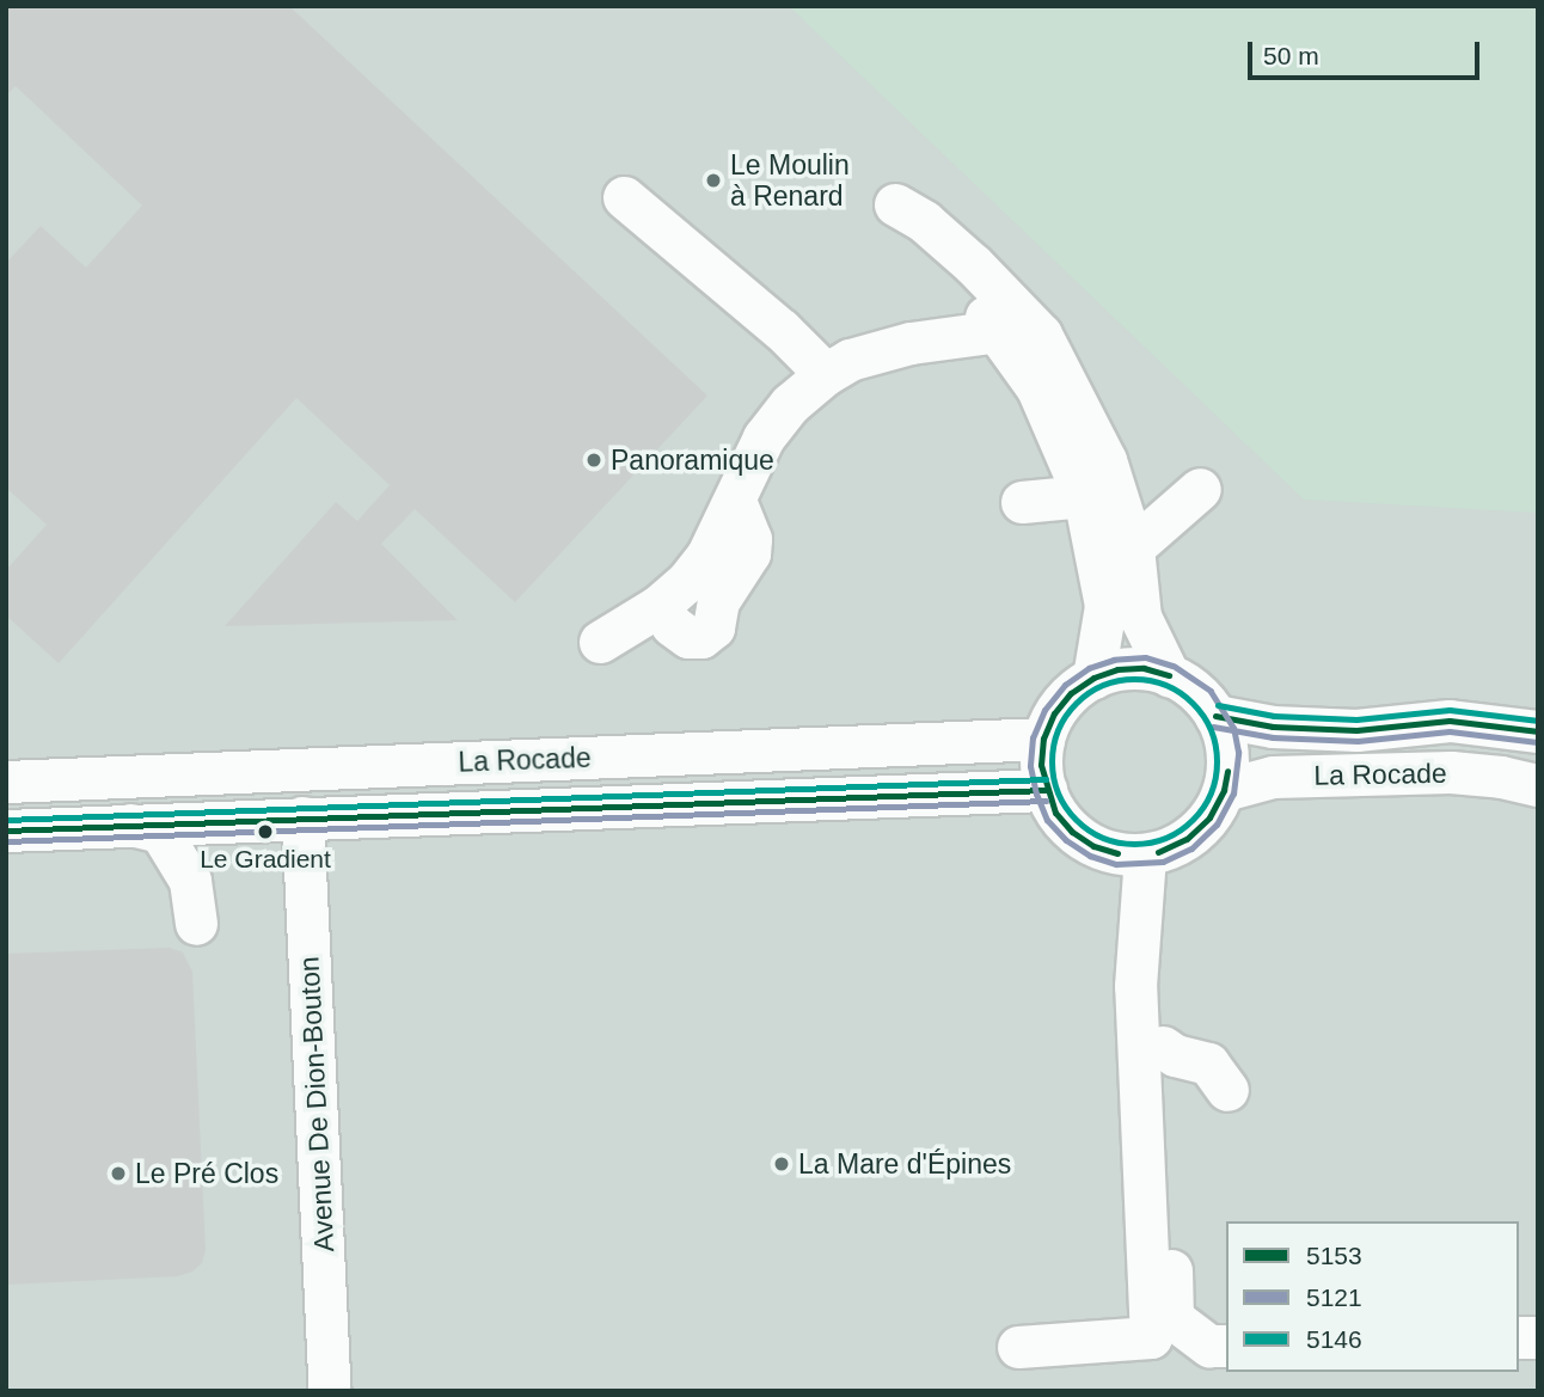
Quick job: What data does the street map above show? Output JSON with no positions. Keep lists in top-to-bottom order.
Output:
{
  "streets": {
    "lane": ["La Rocade", "Avenue De Dion-Bouton"]
  },
  "crossings": [
    ["La Rocade", "Avenue De Dion-Bouton"]
  ],
  "places": [
    "Le Moulin à Renard",
    "Panoramique",
    "Le Gradient",
    "La Mare d'Épines",
    "Le Pré Clos"
  ],
  "lines": ["transit line 5121", "transit line 5153", "transit line 5146"],
  "legend": ["5153", "5121", "5146"],
  "scale_bar": "50 m"
}
